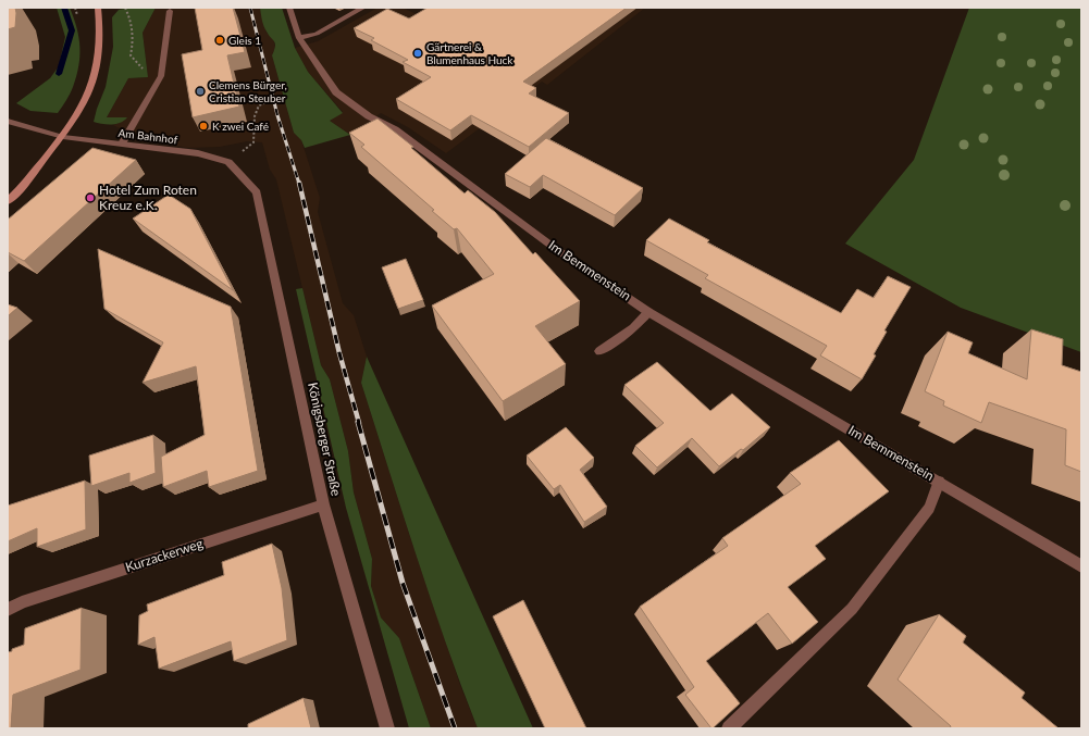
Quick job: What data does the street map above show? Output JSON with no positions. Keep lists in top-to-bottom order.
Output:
{
  "streets": {
    "street": [
      "Am Bahnhof",
      "Im Bemmenstein",
      "Königsberger Straße",
      "Kurzackerweg"
    ]
  },
  "crossings": [
    ["Am Bahnhof", "Königsberger Straße"],
    ["Königsberger Straße", "Kurzackerweg"]
  ],
  "places": [
    "Gleis 1",
    "Gärtnerei & Blumenhaus Huck",
    "Clemens Bürger, Cristian Steuber",
    "K zwei Café",
    "Hotel Zum Roten Kreuz e.K."
  ]
}
